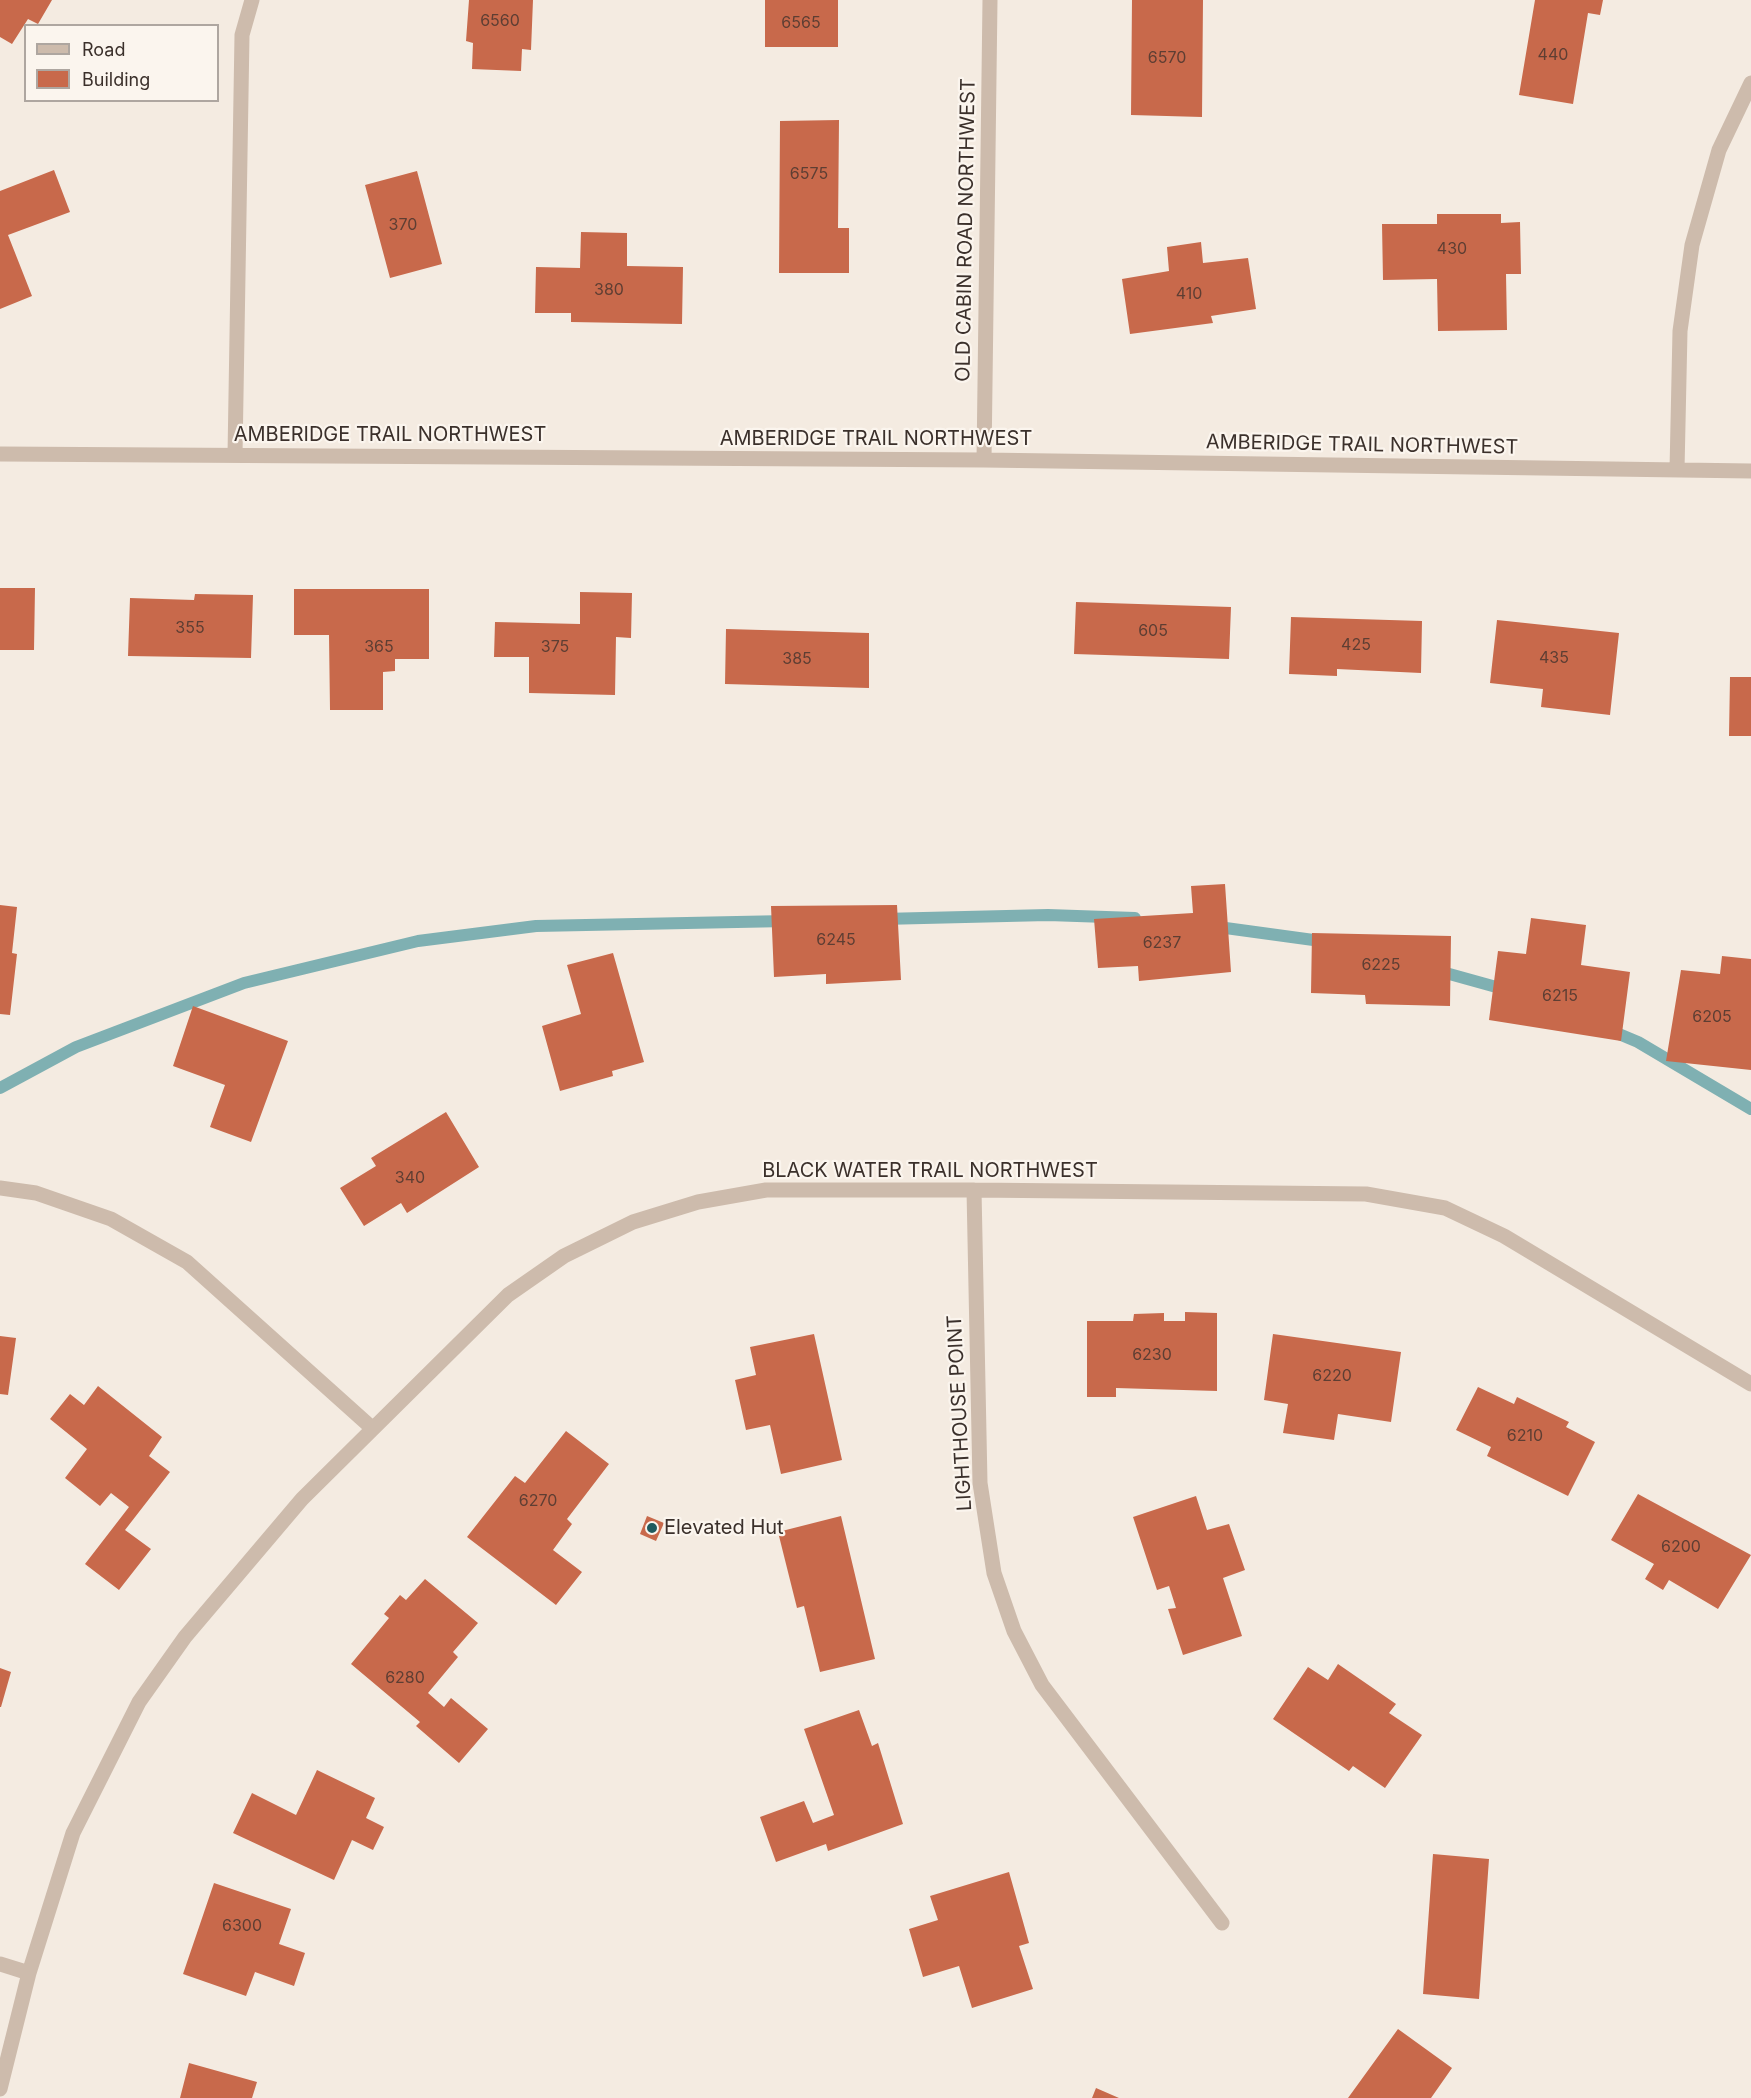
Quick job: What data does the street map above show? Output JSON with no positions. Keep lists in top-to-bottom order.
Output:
{
  "streets": {
    "street": [
      "OLD CABIN ROAD NORTHWEST",
      "AMBERIDGE TRAIL NORTHWEST",
      "BLACK WATER TRAIL NORTHWEST",
      "LIGHTHOUSE POINT"
    ]
  },
  "crossings": [
    ["OLD CABIN ROAD NORTHWEST", "AMBERIDGE TRAIL NORTHWEST"],
    ["BLACK WATER TRAIL NORTHWEST", "LIGHTHOUSE POINT"]
  ],
  "places": ["Elevated Hut"],
  "house_numbers": [
    "6560",
    "6565",
    "440",
    "6570",
    "6575",
    "370",
    "430",
    "380",
    "410",
    "355",
    "605",
    "425",
    "365",
    "375",
    "435",
    "385",
    "6245",
    "6237",
    "6225",
    "6215",
    "6205",
    "340",
    "6230",
    "6220",
    "6210",
    "6270",
    "6200",
    "6280",
    "6300"
  ],
  "legend": ["Road", "Building"]
}
